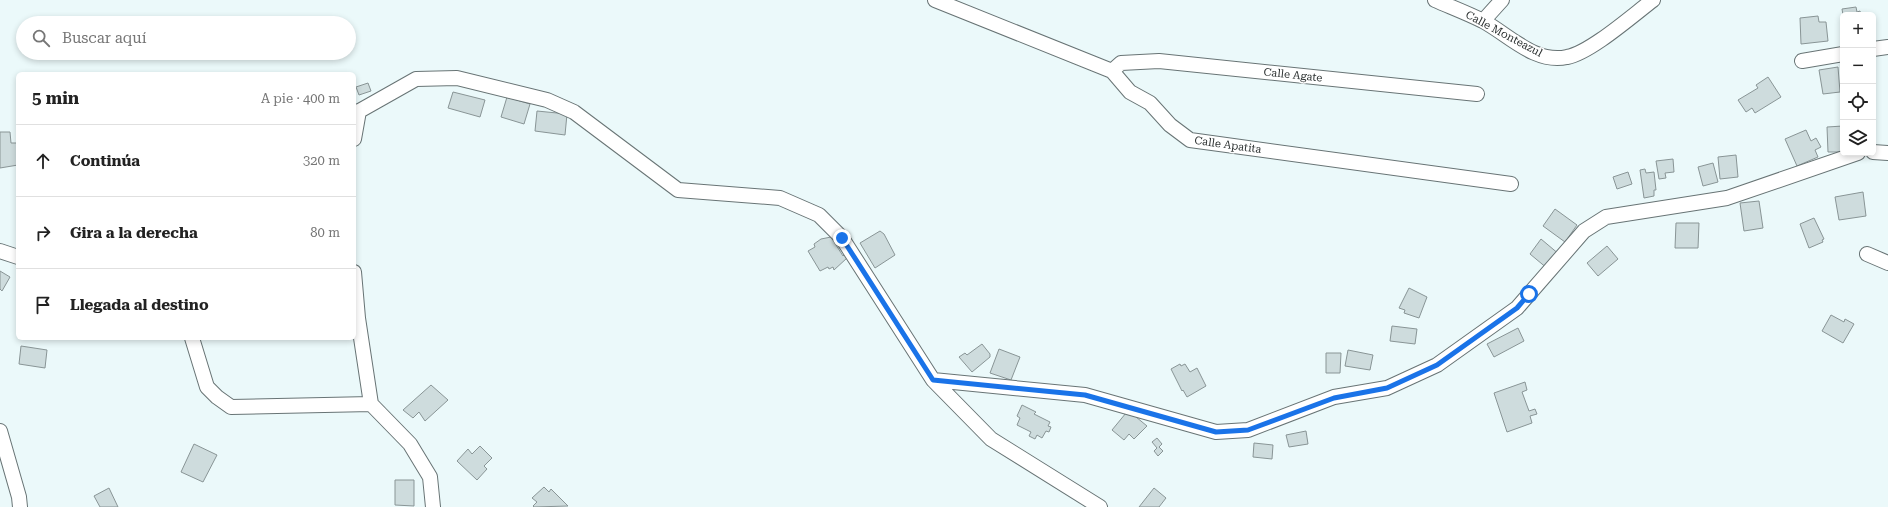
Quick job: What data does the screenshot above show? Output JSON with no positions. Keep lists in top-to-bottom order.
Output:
{
  "streets": {
    "street": ["Calle Monteazul", "Calle Agate", "Calle Apatita"]
  },
  "crossings": [
    ["Calle Agate", "Calle Apatita"]
  ],
  "page": {
    "map_buttons": ["+", "−"],
    "search": "Buscar aquí",
    "heading": ["5 min", "A pie · 400 m"],
    "list": [
      ["Continúa", "320 m"],
      ["Gira a la derecha", "80 m"],
      "Llegada al destino"
    ]
  }
}
